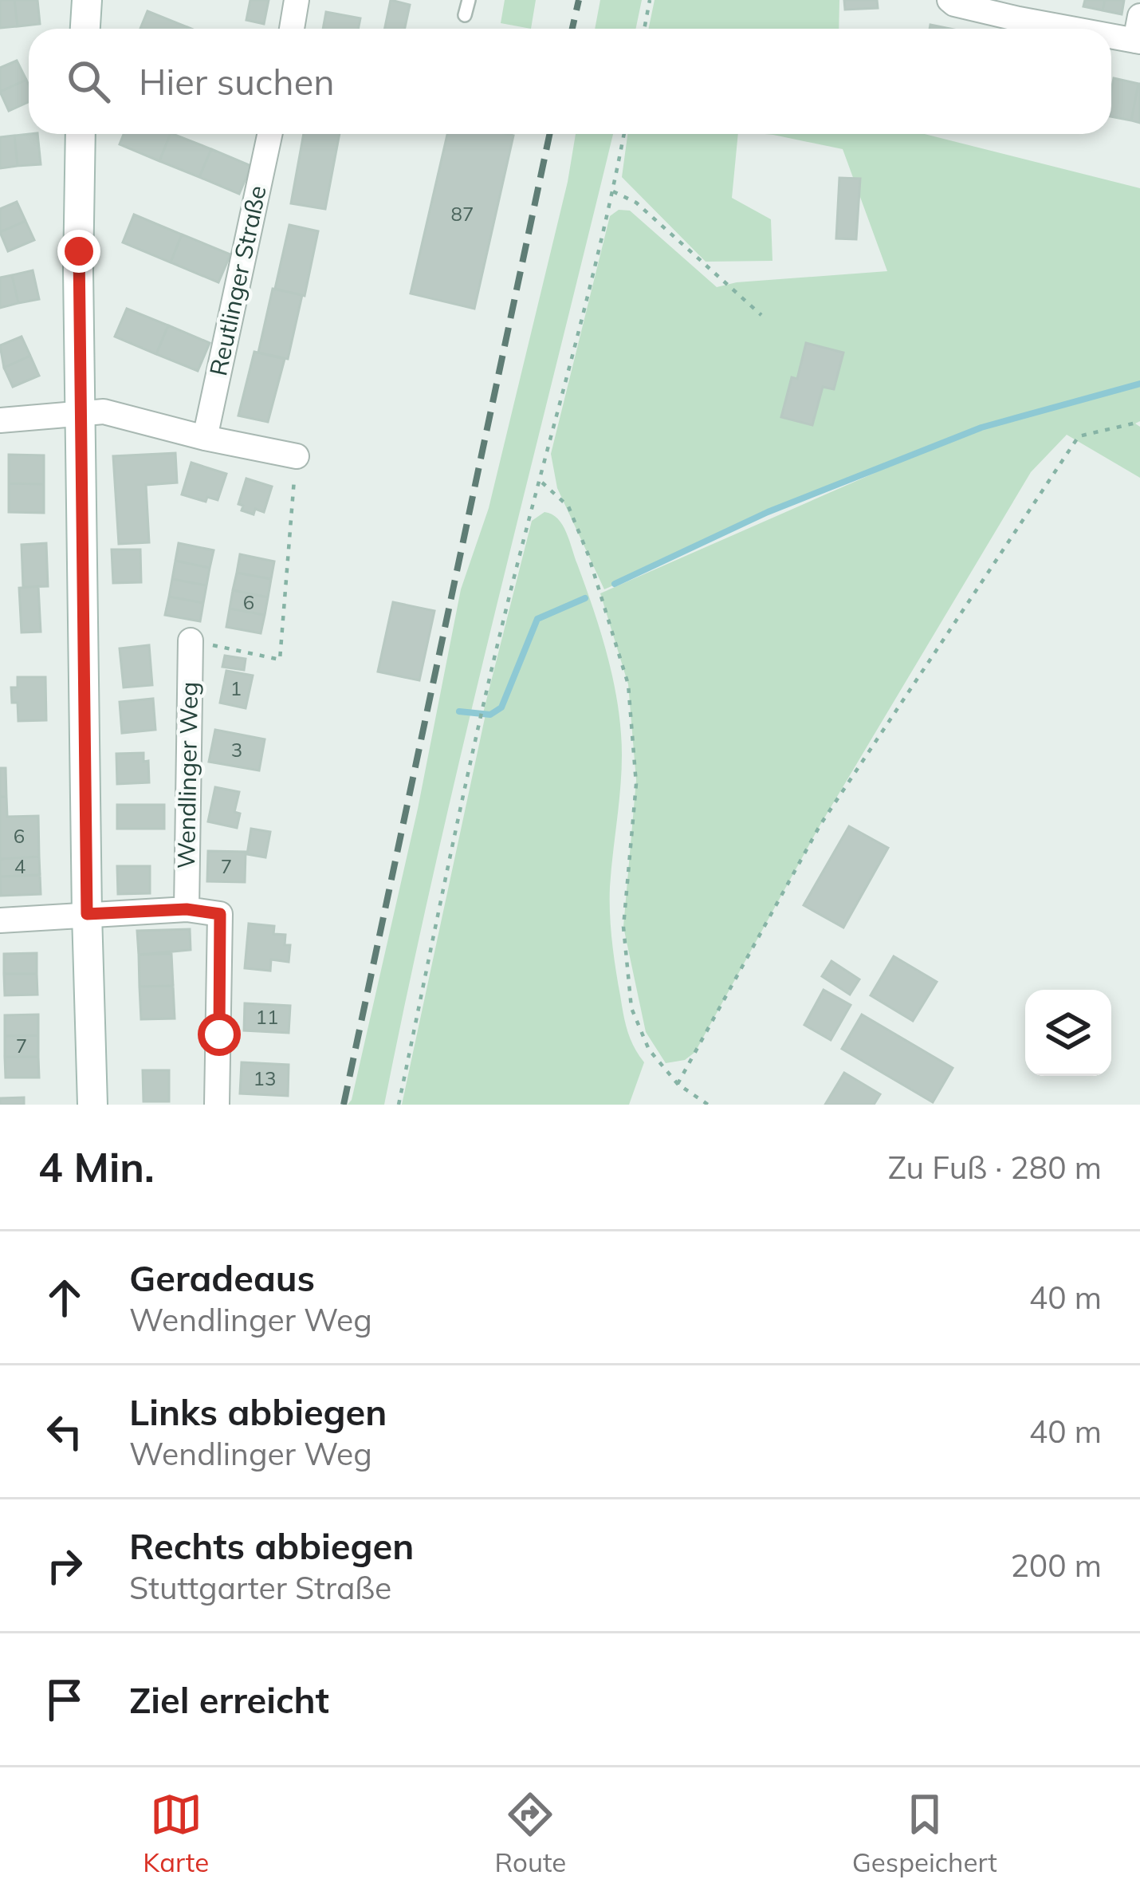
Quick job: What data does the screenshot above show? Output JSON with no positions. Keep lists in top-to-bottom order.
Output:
{
  "streets": {
    "street": ["Reutlinger Straße", "Wendlinger Weg"]
  },
  "house_numbers": [
    "87",
    "6",
    "1",
    "3",
    "6",
    "4",
    "7",
    "11",
    "7",
    "13"
  ],
  "page": {
    "search": "Hier suchen",
    "heading": ["4 Min.", "Zu Fuß · 280 m"],
    "list": [
      ["Geradeaus", "Wendlinger Weg", "40 m"],
      ["Links abbiegen", "Wendlinger Weg", "40 m"],
      ["Rechts abbiegen", "Stuttgarter Straße", "200 m"],
      "Ziel erreicht"
    ],
    "nav": ["Karte", "Route", "Gespeichert"]
  }
}
